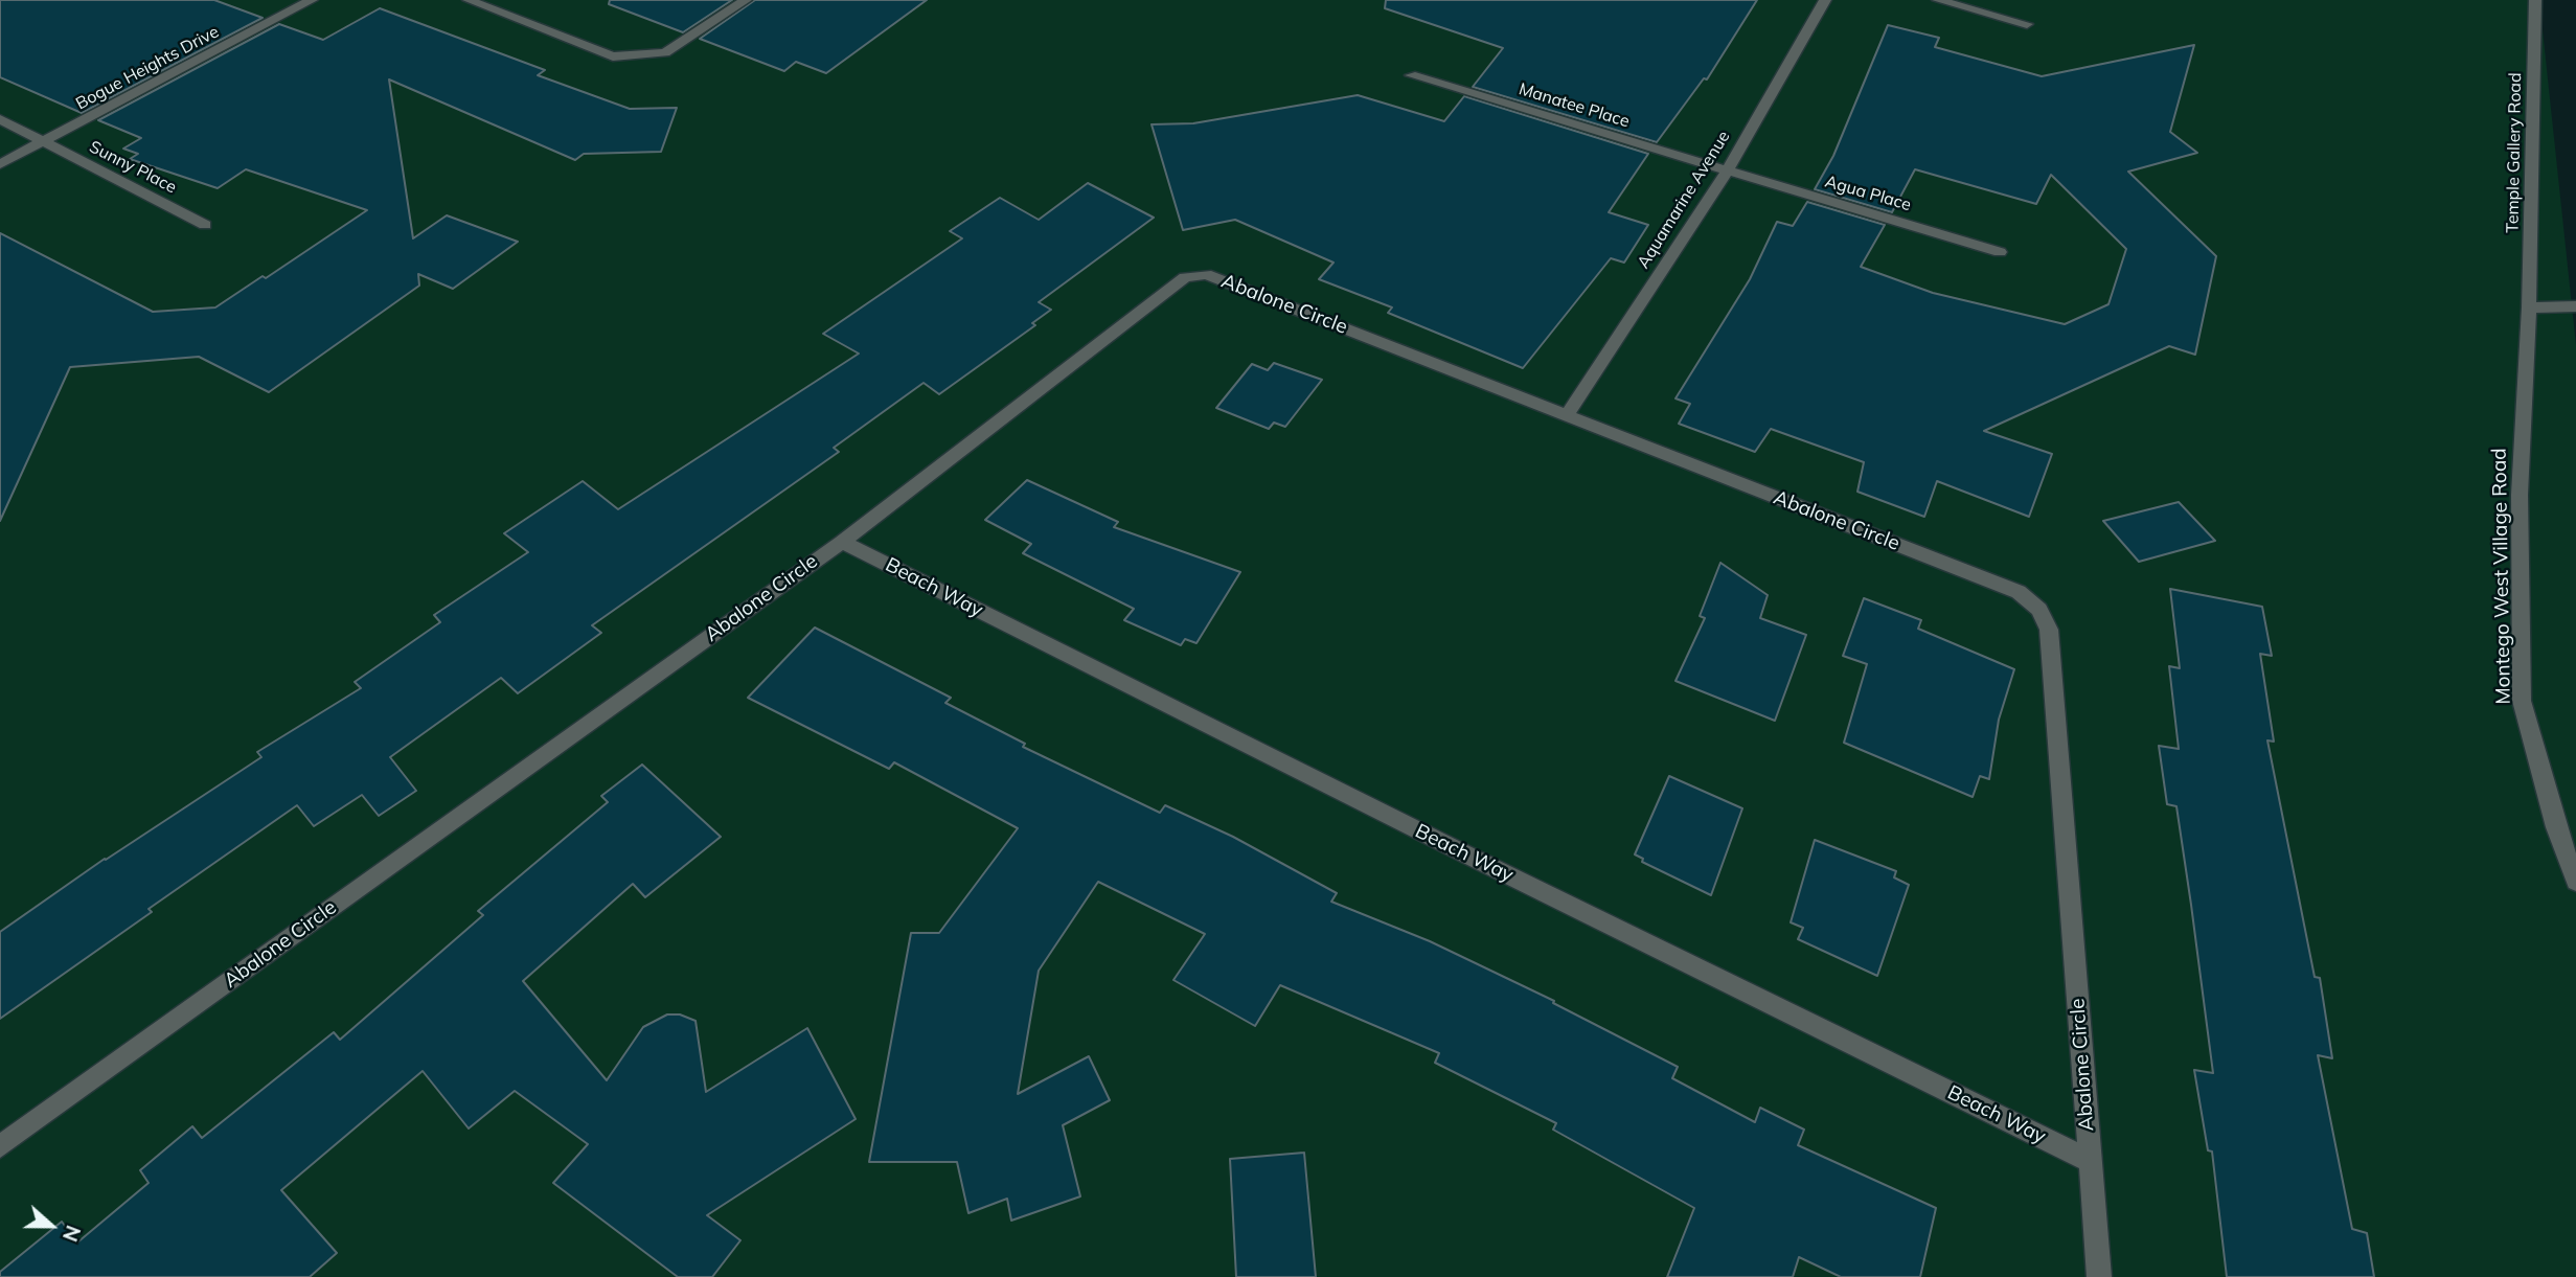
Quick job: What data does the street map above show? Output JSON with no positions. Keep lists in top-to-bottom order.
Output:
{
  "streets": {
    "street": [
      "Bogue Heights Drive",
      "Manatee Place",
      "Temple Gallery Road",
      "Sunny Place",
      "Agua Place",
      "Aquamarine Avenue",
      "Abalone Circle",
      "Montego West Village Road",
      "Beach Way"
    ]
  },
  "crossings": [
    ["Bogue Heights Drive", "Sunny Place"],
    ["Manatee Place", "Agua Place"],
    ["Manatee Place", "Aquamarine Avenue"],
    ["Temple Gallery Road", "Montego West Village Road"],
    ["Agua Place", "Aquamarine Avenue"],
    ["Aquamarine Avenue", "Abalone Circle"],
    ["Abalone Circle", "Beach Way"]
  ],
  "north": "right"
}
